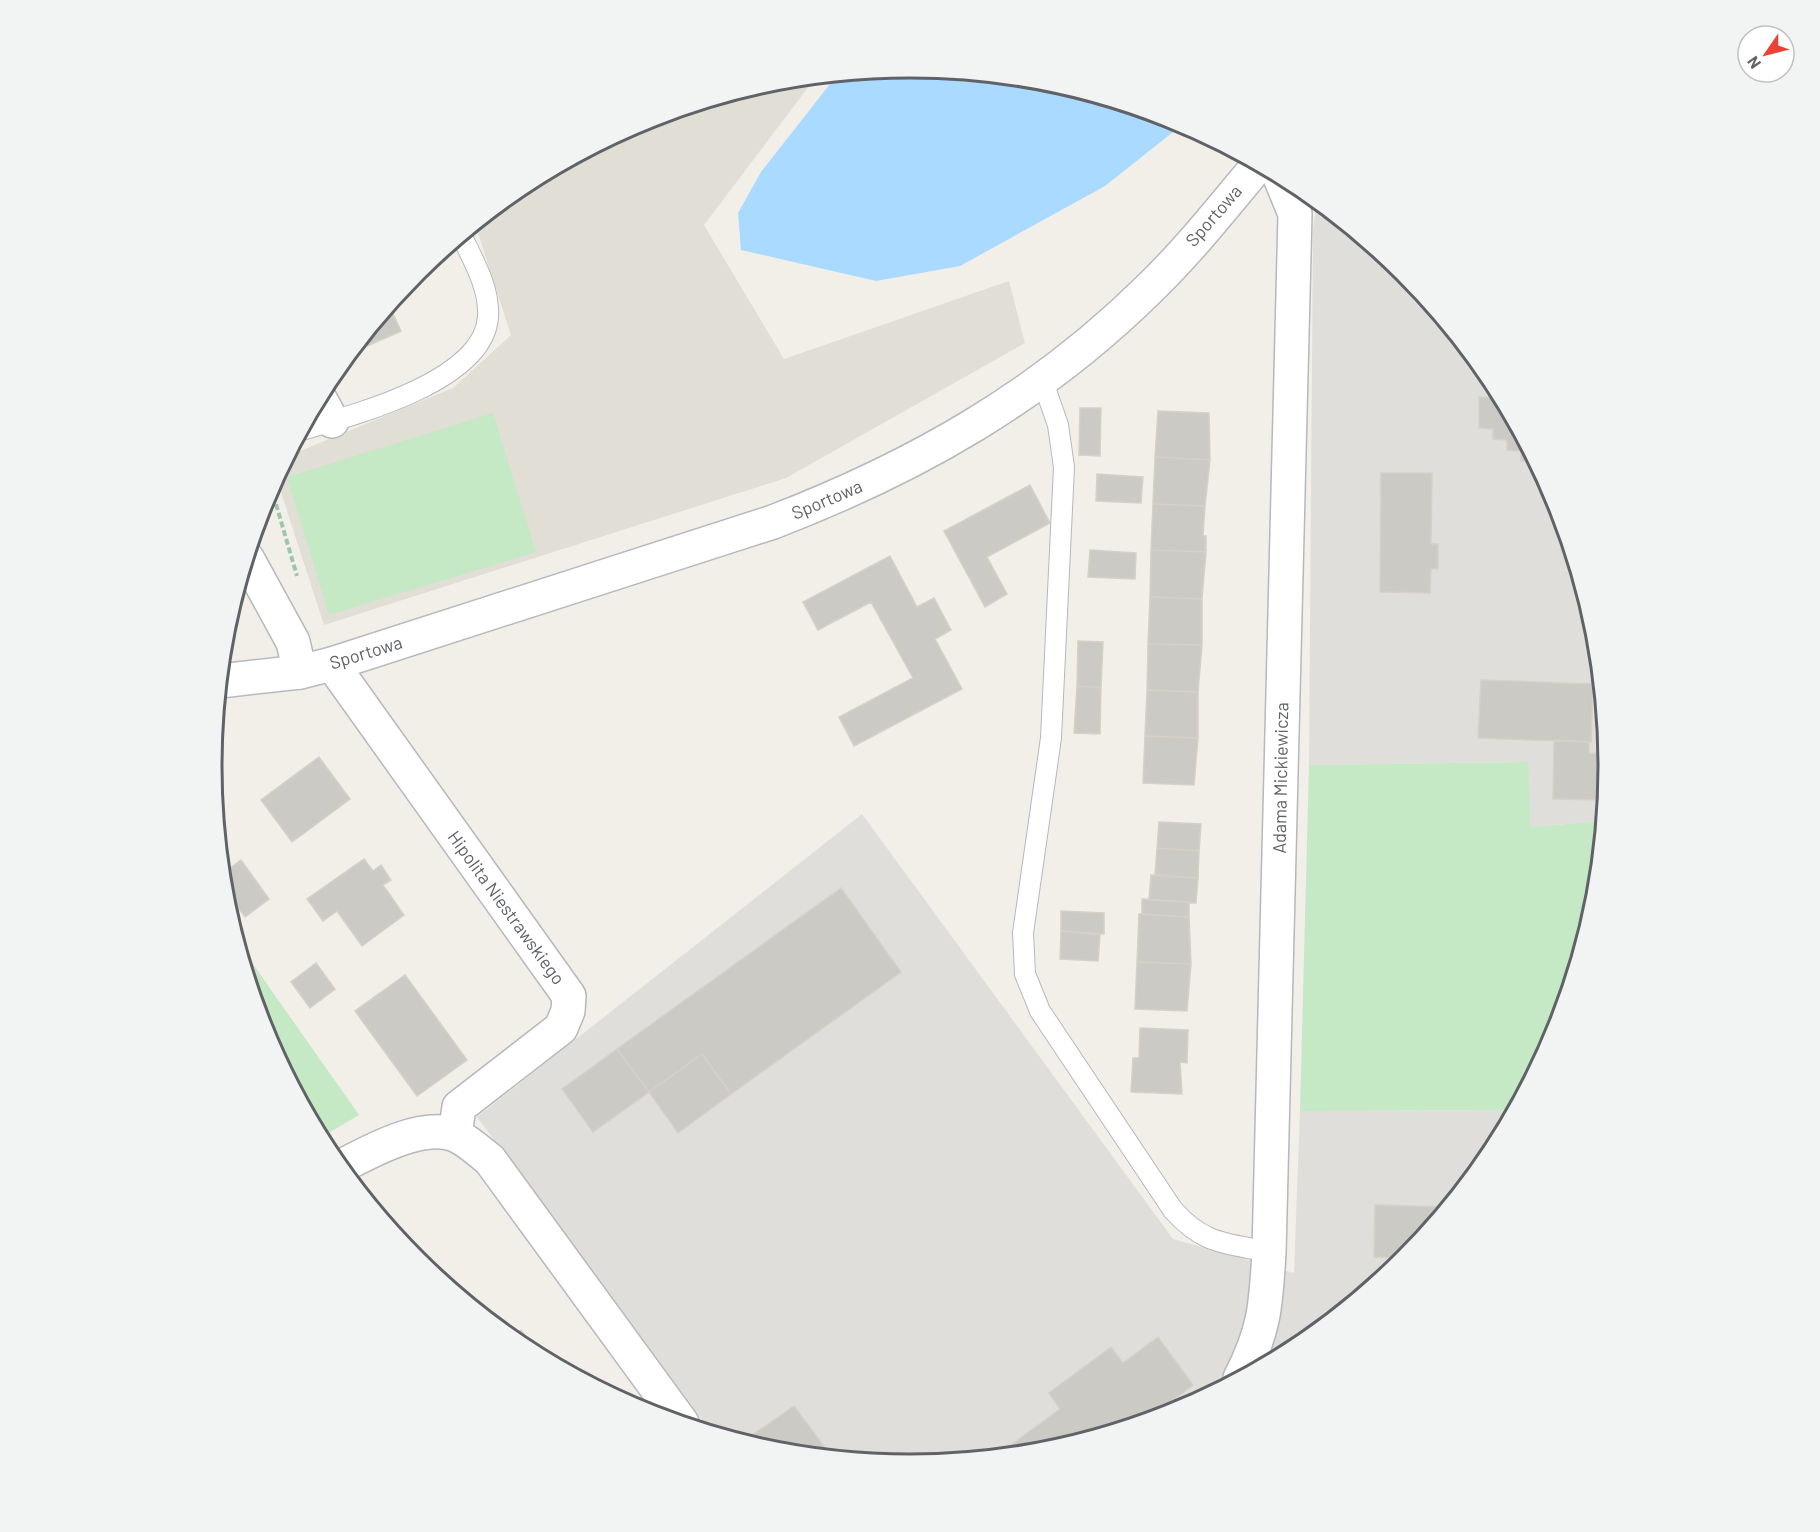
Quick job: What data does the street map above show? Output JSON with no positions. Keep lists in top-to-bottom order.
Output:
{
  "streets": {
    "street": ["Sportowa", "Adama Mickiewicza", "Hipolita Niestrawskiego"]
  },
  "crossings": [
    ["Sportowa", "Hipolita Niestrawskiego"]
  ],
  "north": "bottom left"
}
